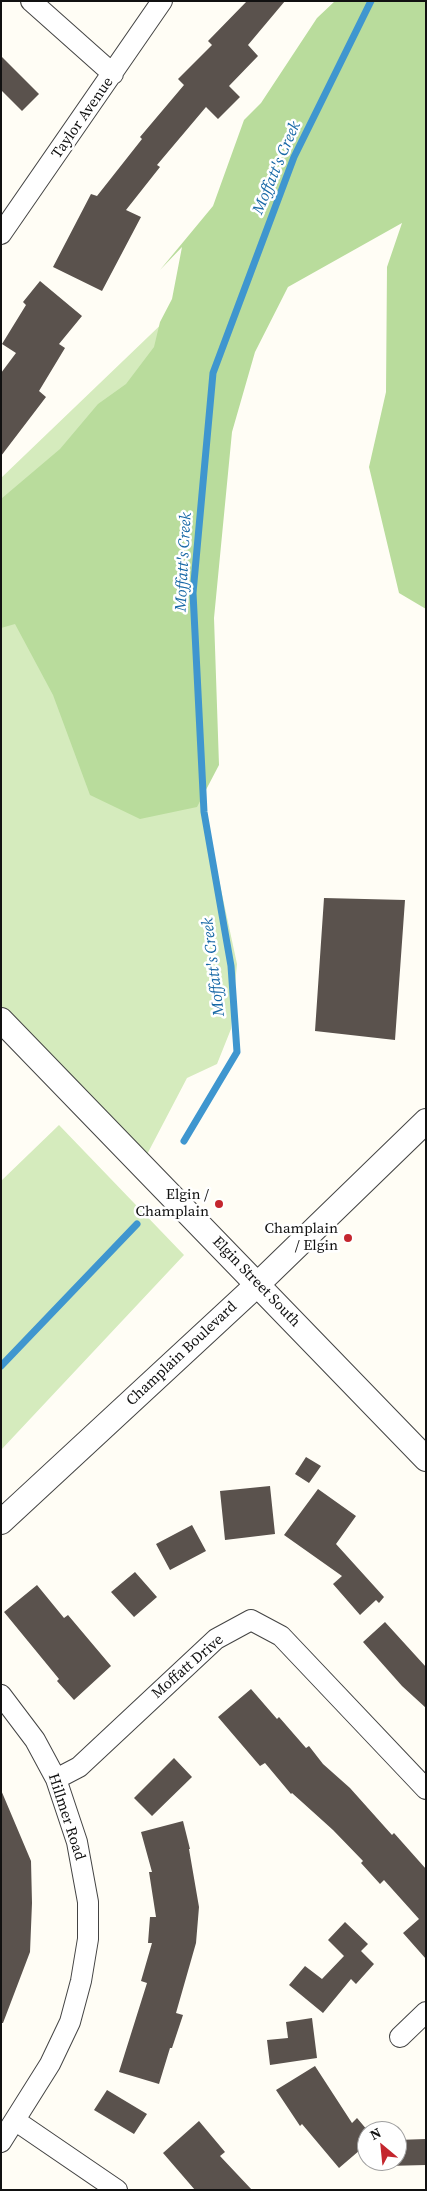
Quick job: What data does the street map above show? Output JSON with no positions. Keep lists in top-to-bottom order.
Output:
{
  "streets": {
    "street": [
      "Taylor Avenue",
      "Elgin Street South",
      "Champlain Boulevard",
      "Moffatt Drive",
      "Hillmer Road"
    ]
  },
  "crossings": [
    ["Elgin Street South", "Champlain Boulevard"],
    ["Moffatt Drive", "Hillmer Road"]
  ],
  "water": ["Moffatt's Creek"],
  "places": ["Elgin / Champlain", "Champlain / Elgin"],
  "north": "top left"
}
